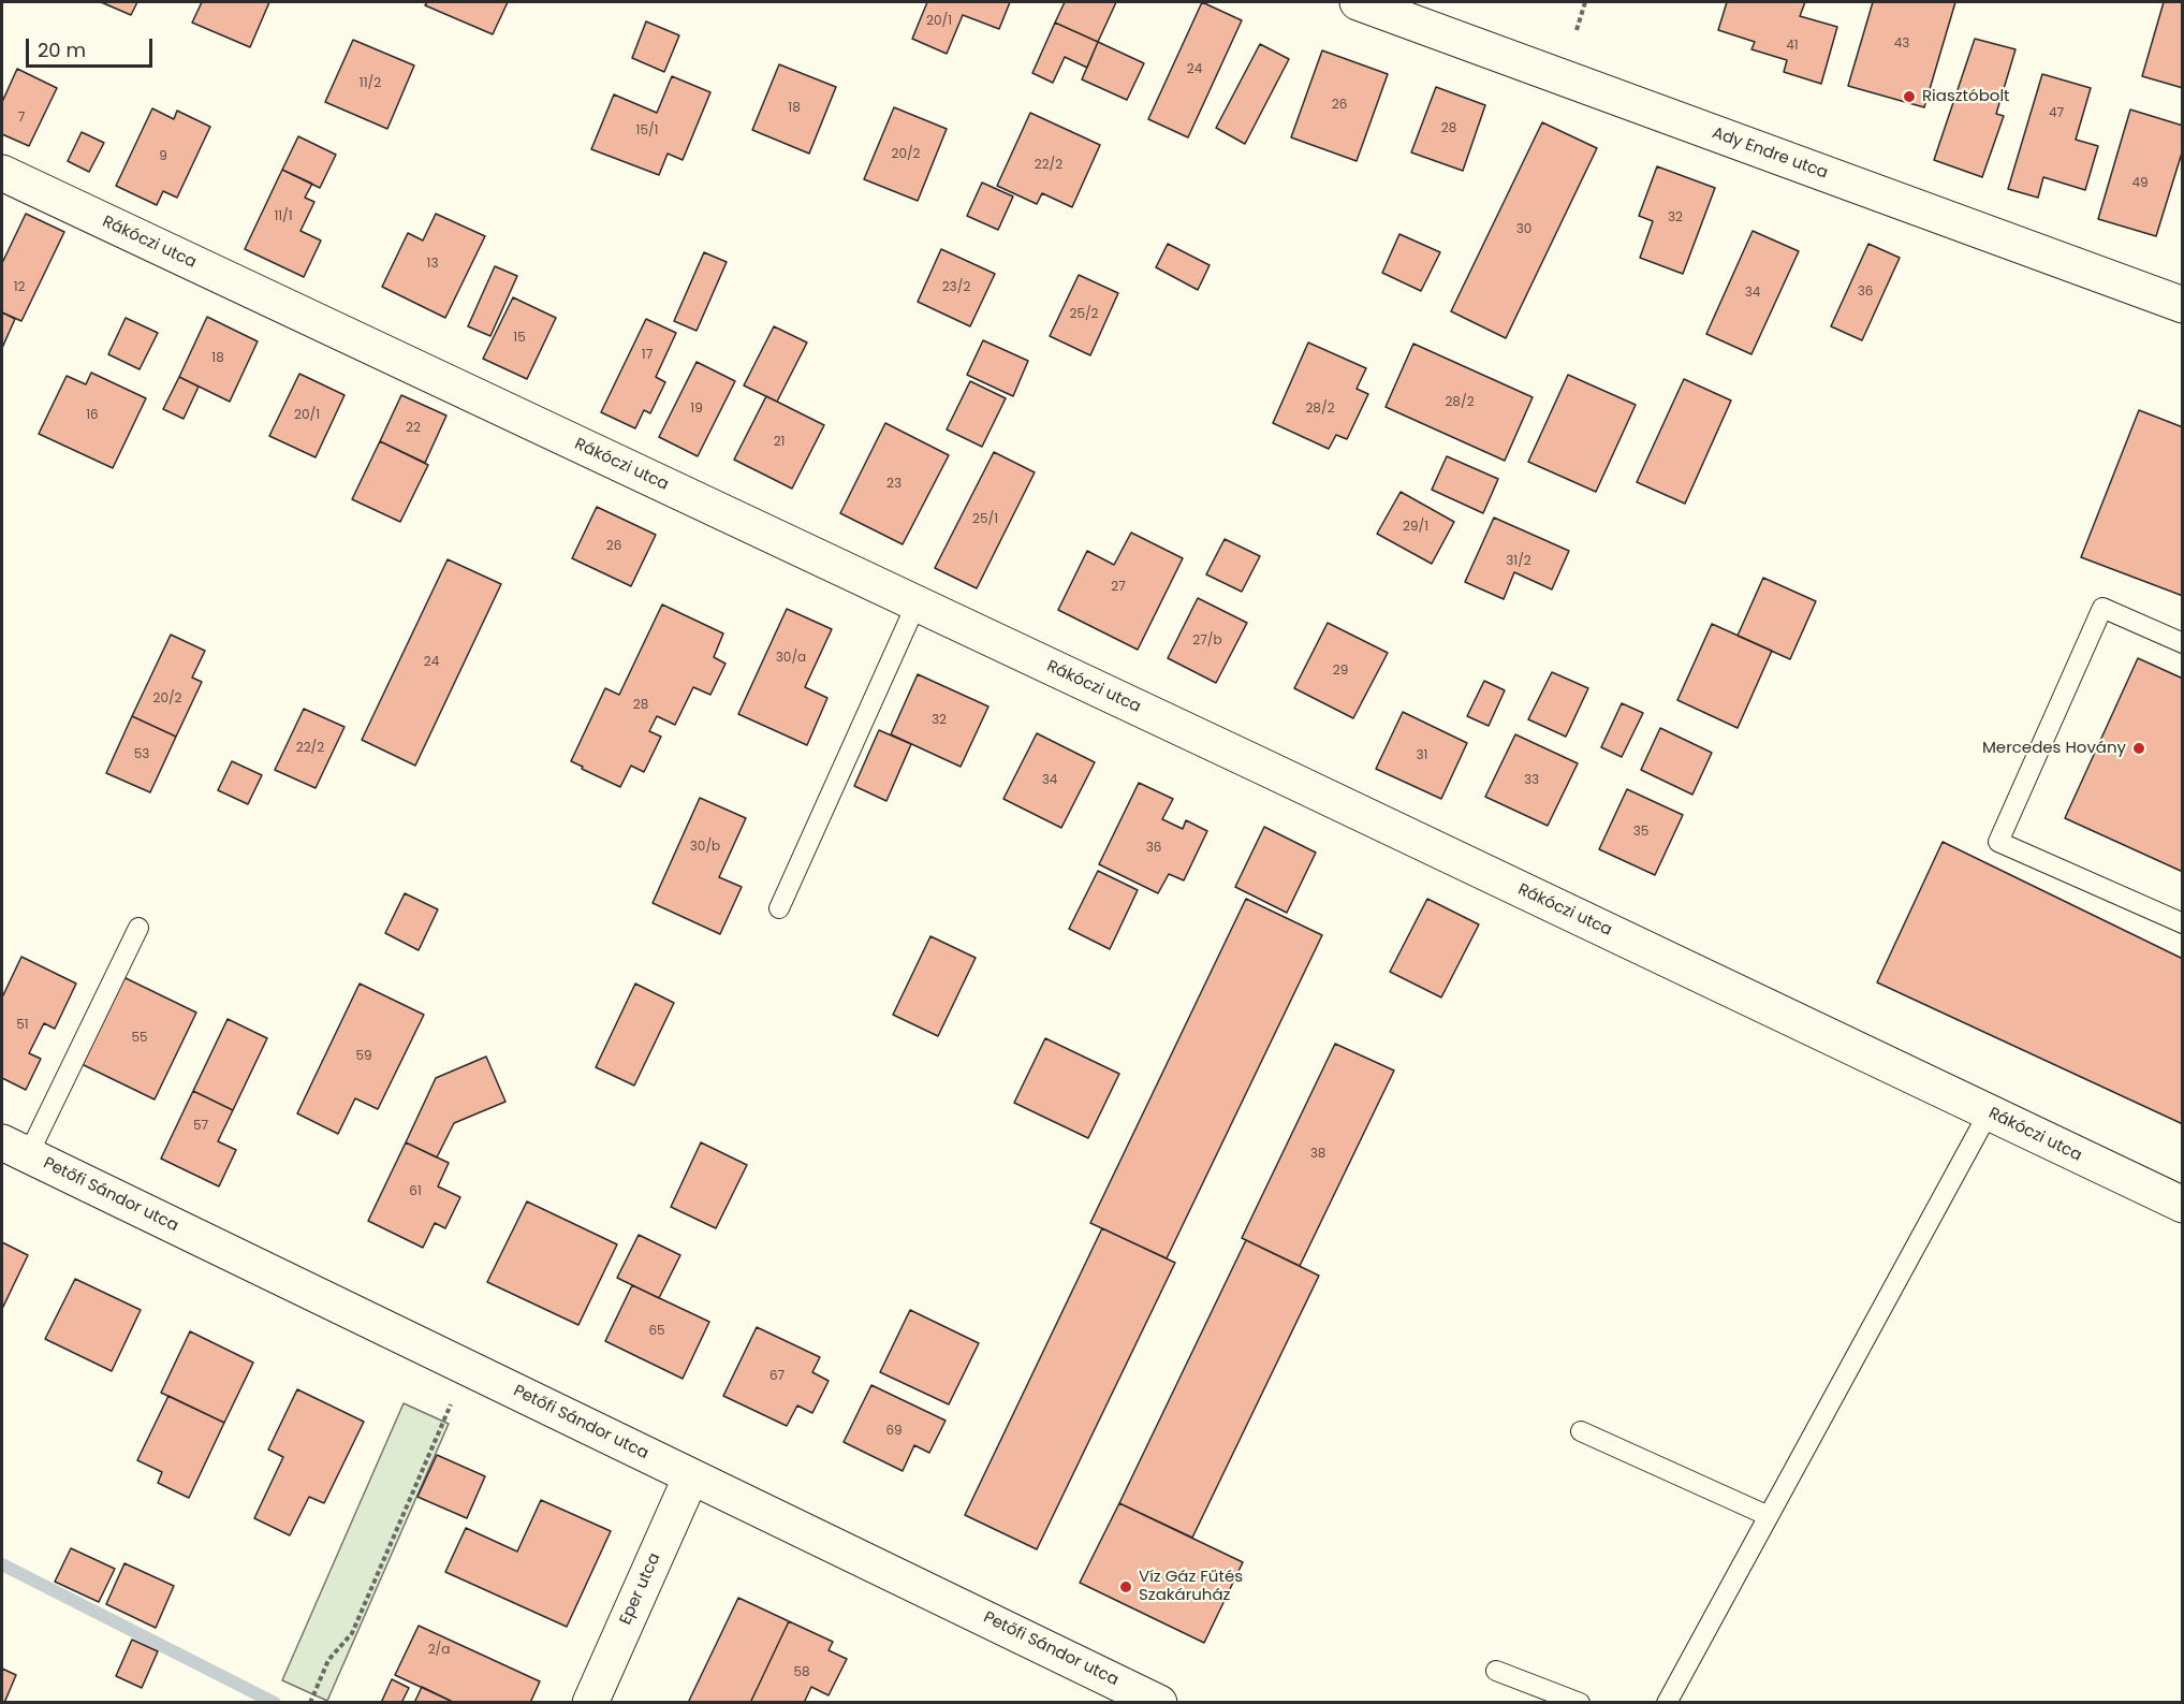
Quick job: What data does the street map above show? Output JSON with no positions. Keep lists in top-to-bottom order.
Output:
{
  "streets": {
    "street": [
      "Ady Endre utca",
      "Rákóczi utca",
      "Petőfi Sándor utca",
      "Eper utca"
    ]
  },
  "crossings": [
    ["Petőfi Sándor utca", "Eper utca"]
  ],
  "places": ["Riasztóbolt", "Mercedes Hovány", "Víz Gáz Fűtés Szakáruház"],
  "house_numbers": [
    "20/1",
    "43",
    "41",
    "24",
    "11/2",
    "26",
    "18",
    "47",
    "7",
    "28",
    "15/1",
    "20/2",
    "9",
    "22/2",
    "49",
    "11/1",
    "32",
    "30",
    "13",
    "12",
    "23/2",
    "36",
    "34",
    "25/2",
    "15",
    "17",
    "18",
    "28/2",
    "19",
    "28/2",
    "16",
    "20/1",
    "22",
    "21",
    "23",
    "25/1",
    "29/1",
    "26",
    "31/2",
    "27",
    "27/b",
    "30/a",
    "24",
    "29",
    "20/2",
    "28",
    "32",
    "22/2",
    "53",
    "31",
    "34",
    "33",
    "35",
    "30/b",
    "36",
    "51",
    "55",
    "59",
    "57",
    "38",
    "61",
    "65",
    "67",
    "69",
    "2/a",
    "58"
  ],
  "scale_bar": "20 m"
}
